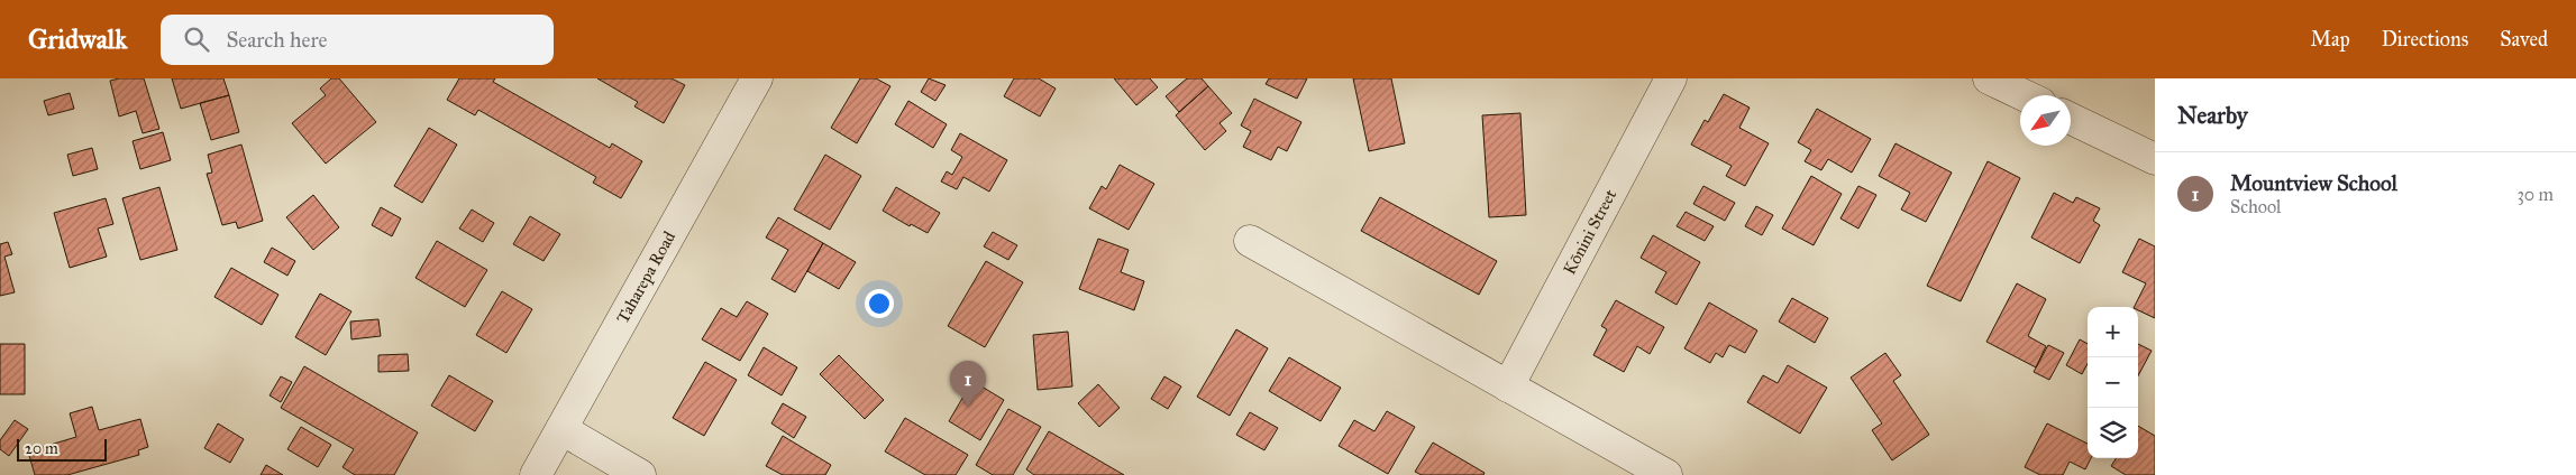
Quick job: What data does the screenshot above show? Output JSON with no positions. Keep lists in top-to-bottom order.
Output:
{
  "streets": {
    "street": ["Kōnini Street", "Taharepa Road"]
  },
  "scale_bar": "20 m",
  "north": "bottom left",
  "page": {
    "header": "Gridwalk",
    "search": "Search here",
    "nav": ["Map", "Directions", "Saved"],
    "heading": "Nearby",
    "list": [
      {
        "mark": "1",
        "name": "Mountview School",
        "note": "School",
        "value": "30 m"
      }
    ],
    "map_buttons": ["+", "−"],
    "pins": "1",
    "scale": "20 m"
  }
}
